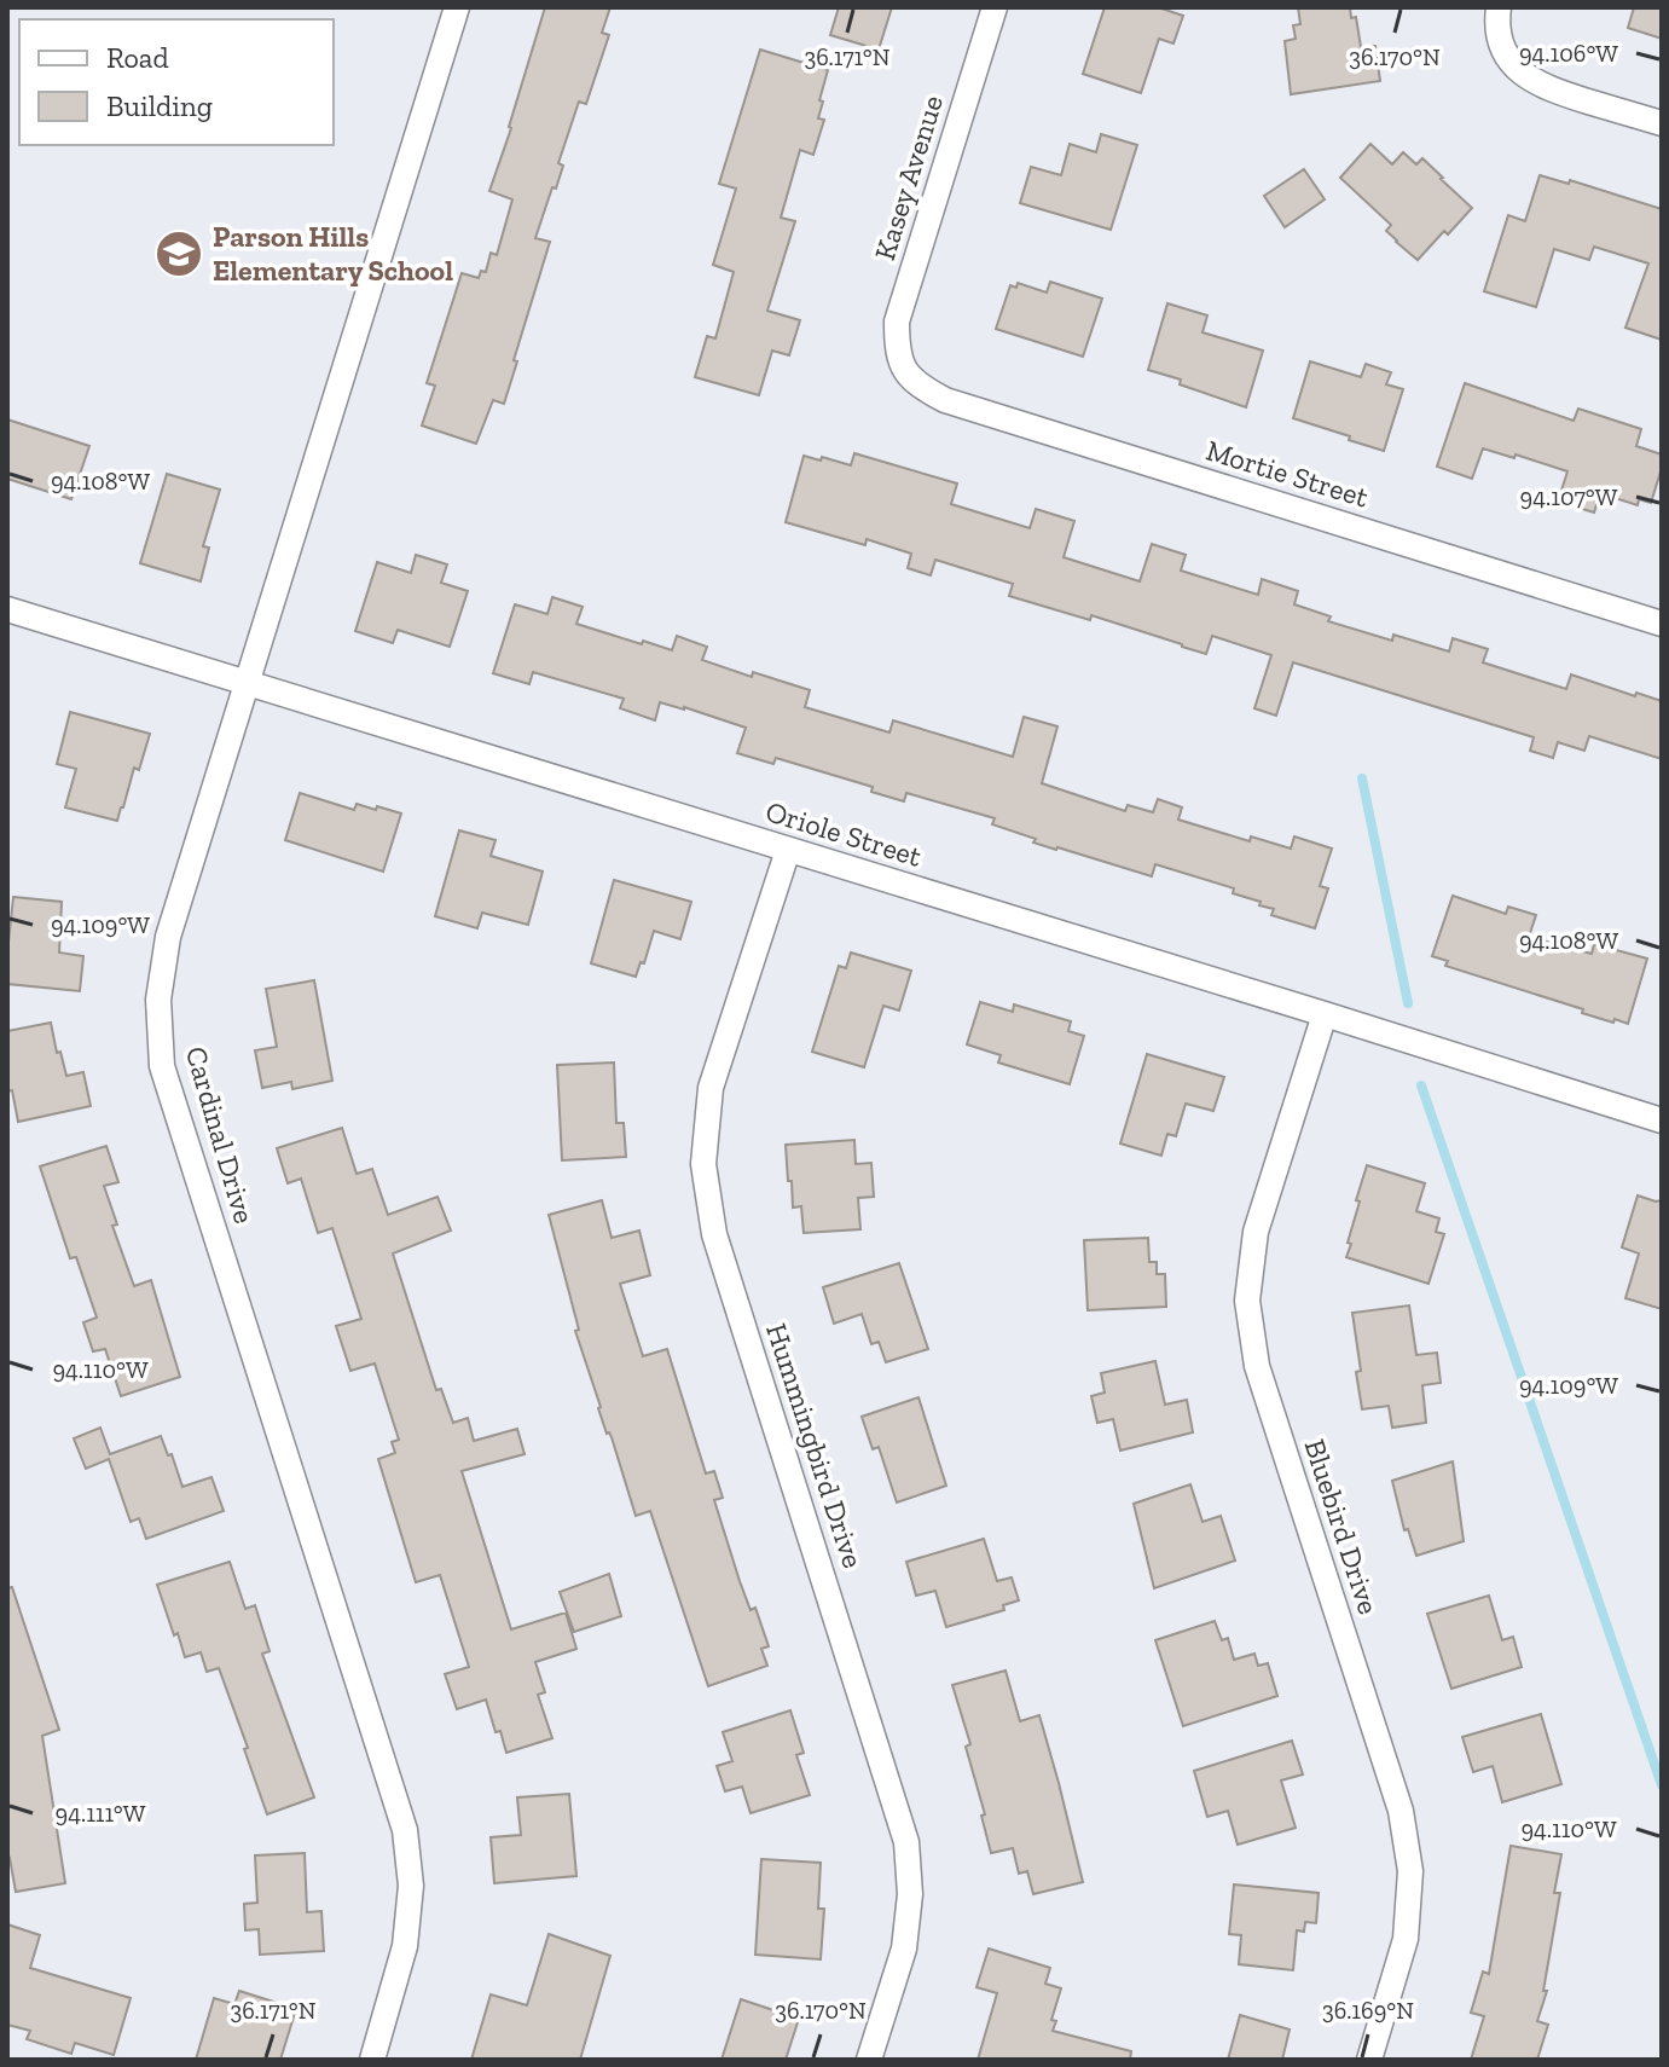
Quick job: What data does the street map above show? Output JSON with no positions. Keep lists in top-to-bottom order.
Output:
{
  "streets": {
    "street": [
      "Kasey Avenue",
      "Mortie Street",
      "Oriole Street",
      "Cardinal Drive",
      "Hummingbird Drive",
      "Bluebird Drive"
    ]
  },
  "crossings": [
    ["Kasey Avenue", "Mortie Street"],
    ["Oriole Street", "Cardinal Drive"],
    ["Oriole Street", "Hummingbird Drive"],
    ["Oriole Street", "Bluebird Drive"]
  ],
  "places": {
    "school or university": ["Parson Hills Elementary School"]
  },
  "legend": ["Road", "Building"],
  "coordinates": [
    "94.106°W",
    "36.171°N",
    "36.170°N",
    "94.108°W",
    "94.107°W",
    "94.109°W",
    "94.110°W",
    "94.111°W",
    "36.169°N"
  ]
}
